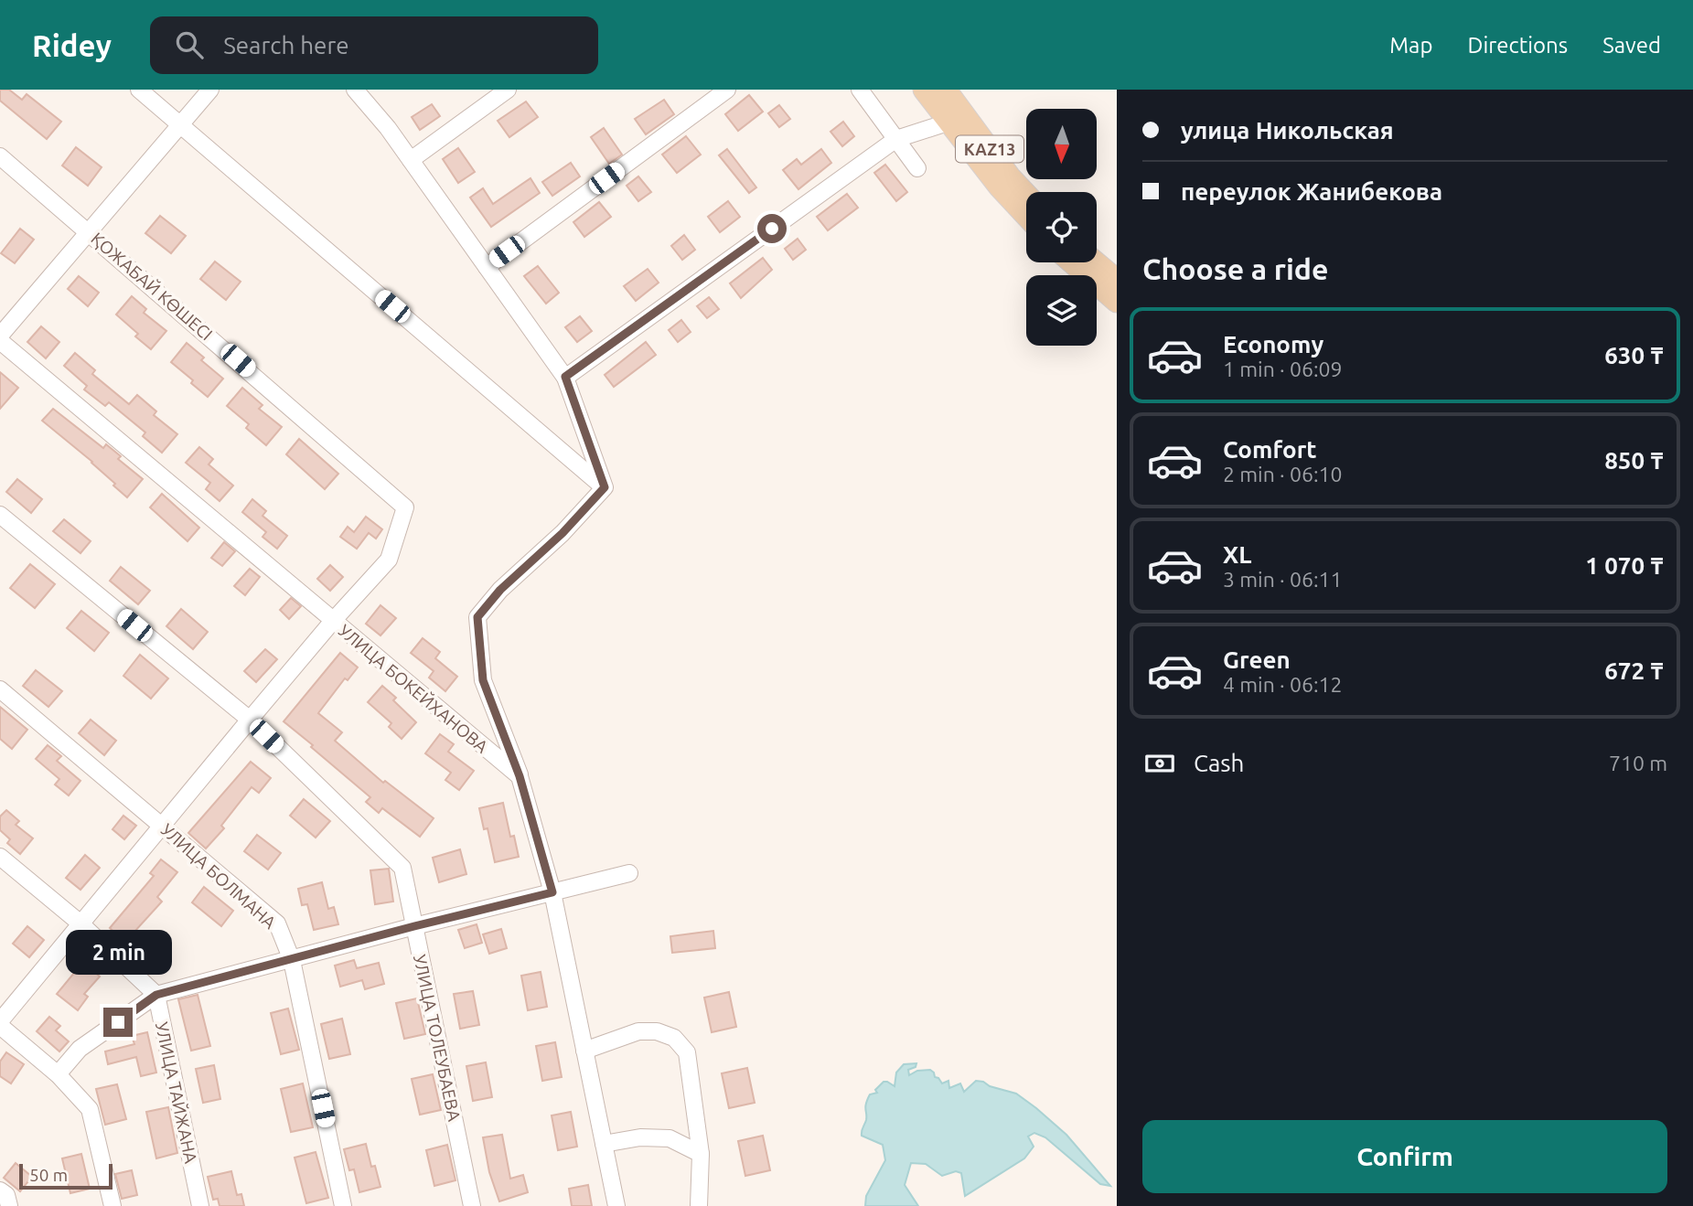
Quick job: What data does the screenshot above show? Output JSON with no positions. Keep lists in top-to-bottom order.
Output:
{
  "streets": {
    "main road": ["KAZ13"],
    "street": [
      "ҚОЖАБАЙ КӨШЕСІ",
      "УЛИЦА БОКЕЙХАНОВА",
      "УЛИЦА БОЛМАНА",
      "УЛИЦА ТОЛЕУБАЕВА",
      "УЛИЦА ТАЙЖАНА"
    ]
  },
  "crossings": [
    ["ҚОЖАБАЙ КӨШЕСІ", "УЛИЦА БОКЕЙХАНОВА"]
  ],
  "scale_bar": "50 m",
  "north": "bottom",
  "page": {
    "header": "Ridey",
    "search": "Search here",
    "nav": ["Map", "Directions", "Saved"],
    "banner": ["улица Никольская", "переулок Жанибекова"],
    "heading": "Choose a ride",
    "list": [
      {
        "name": "Economy",
        "note": "1 min · 06:09",
        "value": "630 ₸"
      },
      {
        "name": "Comfort",
        "note": "2 min · 06:10",
        "value": "850 ₸"
      },
      {
        "name": "XL",
        "note": "3 min · 06:11",
        "value": "1 070 ₸"
      },
      {
        "name": "Green",
        "note": "4 min · 06:12",
        "value": "672 ₸"
      }
    ],
    "pay": ["Cash", "710 m"],
    "bubble": "2 min",
    "buttons": "Confirm",
    "scale": "50 m"
  }
}
